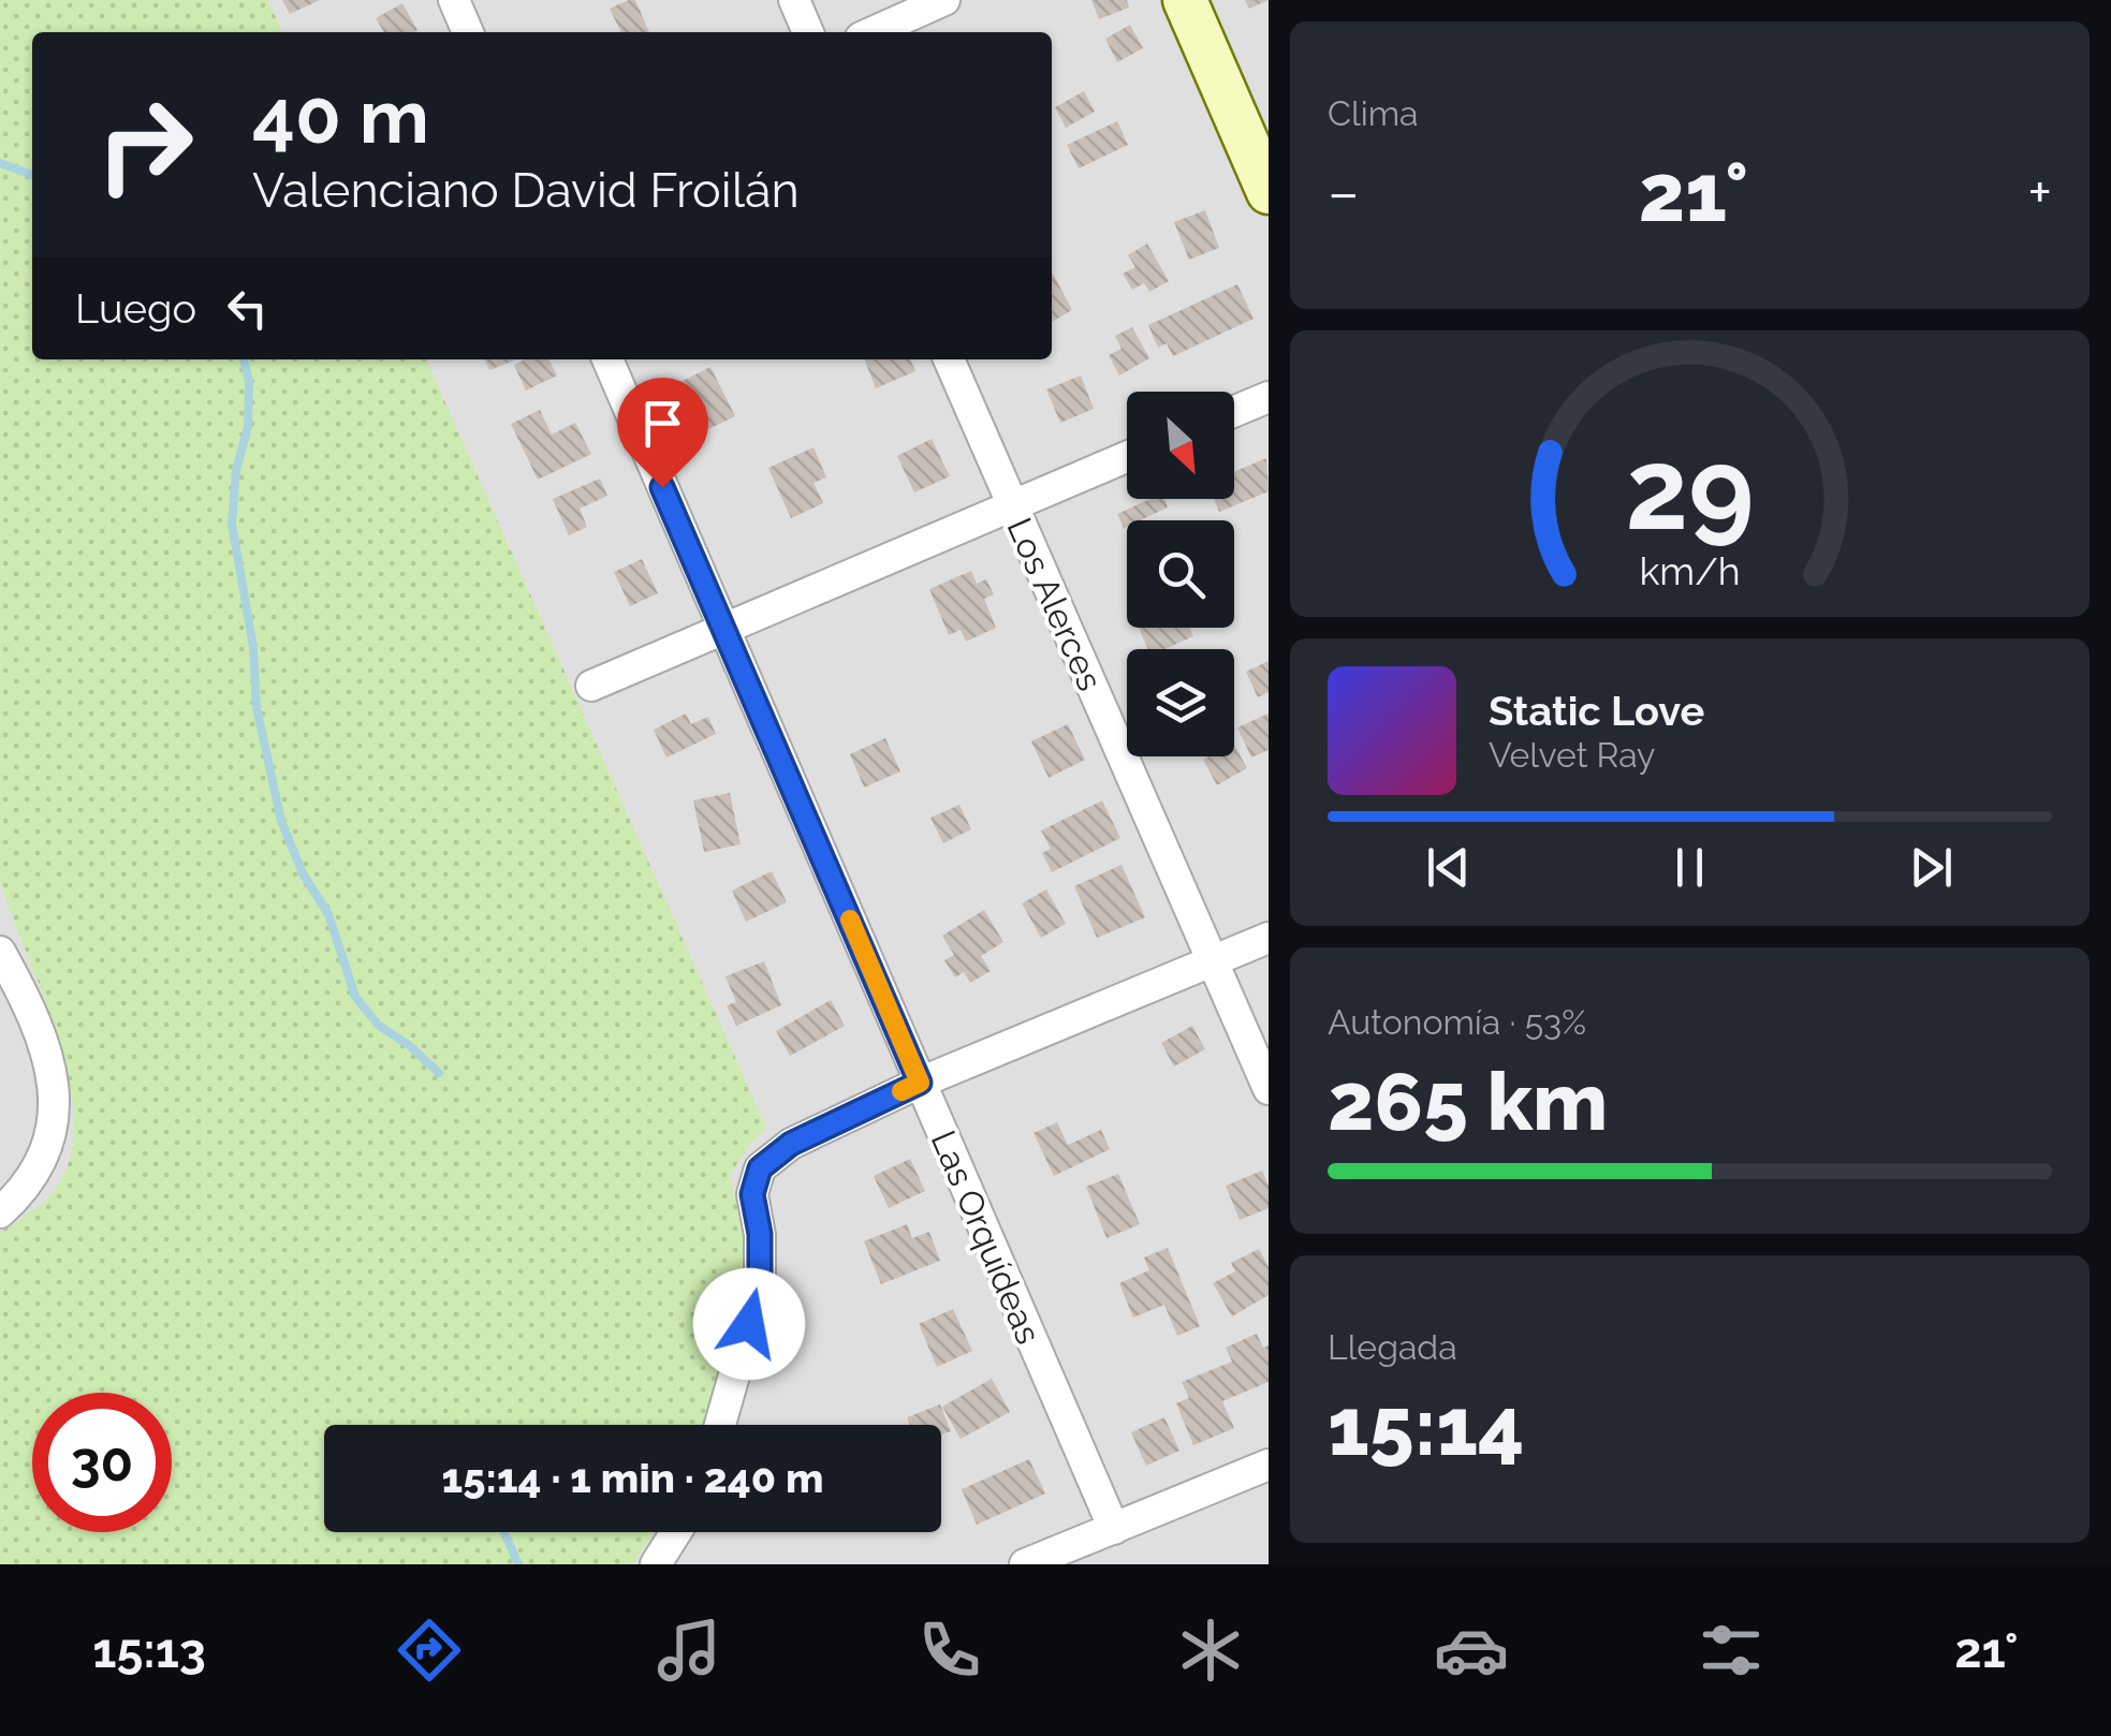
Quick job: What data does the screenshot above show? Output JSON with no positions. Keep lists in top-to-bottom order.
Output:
{
  "streets": {
    "street": ["Los Alerces", "Las Orquídeas"]
  },
  "north": "bottom right",
  "page": {
    "tile": [
      "Clima",
      ["Autonomía · 53%", "265 km"],
      ["Llegada", "15:14"]
    ],
    "turn": ["40 m", "Valenciano David Froilán"],
    "heat": ["−", "21°", "+"],
    "then": "Luego",
    "song": ["Static Love", "Velvet Ray"],
    "limit": "30",
    "trip": "15:14 · 1 min · 240 m",
    "tabs": ["15:13", "21°"],
    "gauge": ["29", "km/h"]
  }
}
